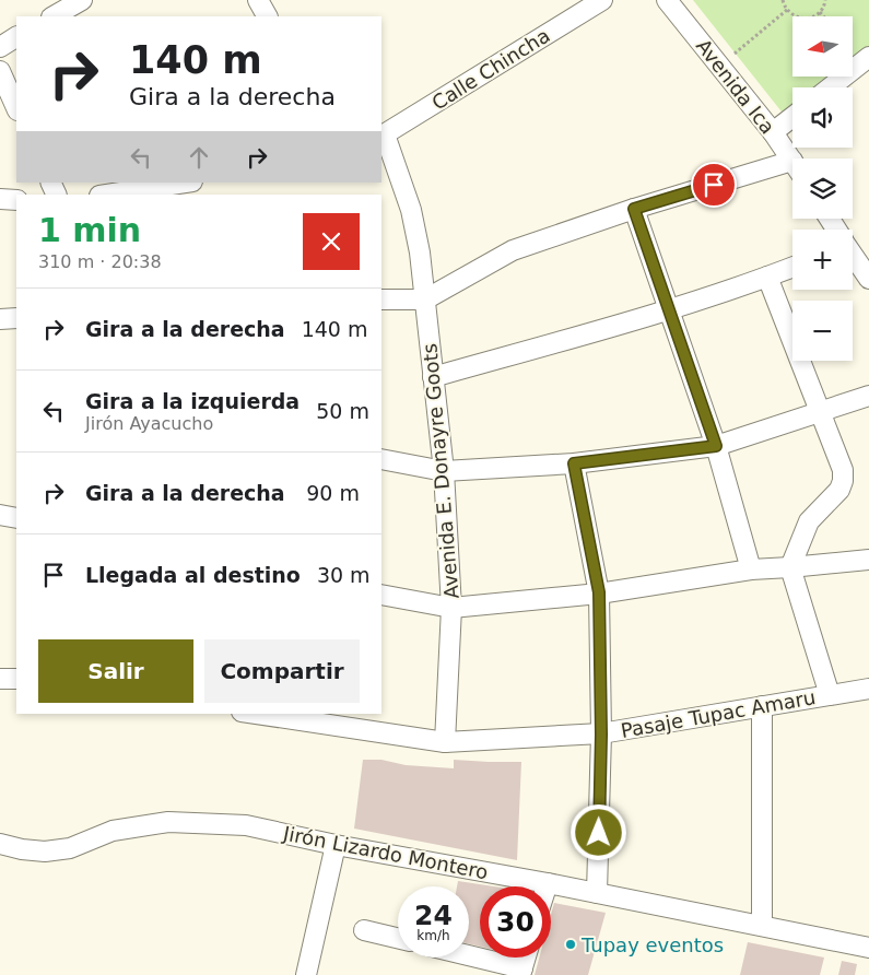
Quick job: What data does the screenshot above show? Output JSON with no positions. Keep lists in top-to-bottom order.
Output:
{
  "streets": {
    "street": [
      "Calle Chincha",
      "Avenida Ica",
      "Avenida E. Donayre Goots",
      "Pasaje Tupac Amaru",
      "Jirón Lizardo Montero"
    ]
  },
  "crossings": [
    ["Calle Chincha", "Avenida E. Donayre Goots"],
    ["Avenida E. Donayre Goots", "Pasaje Tupac Amaru"]
  ],
  "places": ["Tupay eventos"],
  "north": "left",
  "page": {
    "map_buttons": ["+", "−"],
    "turn": ["140 m", "Gira a la derecha"],
    "heading": ["1 min", "310 m · 20:38"],
    "list": [
      {
        "name": "Gira a la derecha",
        "value": "140 m"
      },
      {
        "name": "Gira a la izquierda",
        "note": "Jirón Ayacucho",
        "value": "50 m"
      },
      {
        "name": "Gira a la derecha",
        "value": "90 m"
      },
      {
        "name": "Llegada al destino",
        "value": "30 m"
      }
    ],
    "buttons": ["Salir", "Compartir"],
    "speed": "24 km/h",
    "limit": "30"
  }
}
